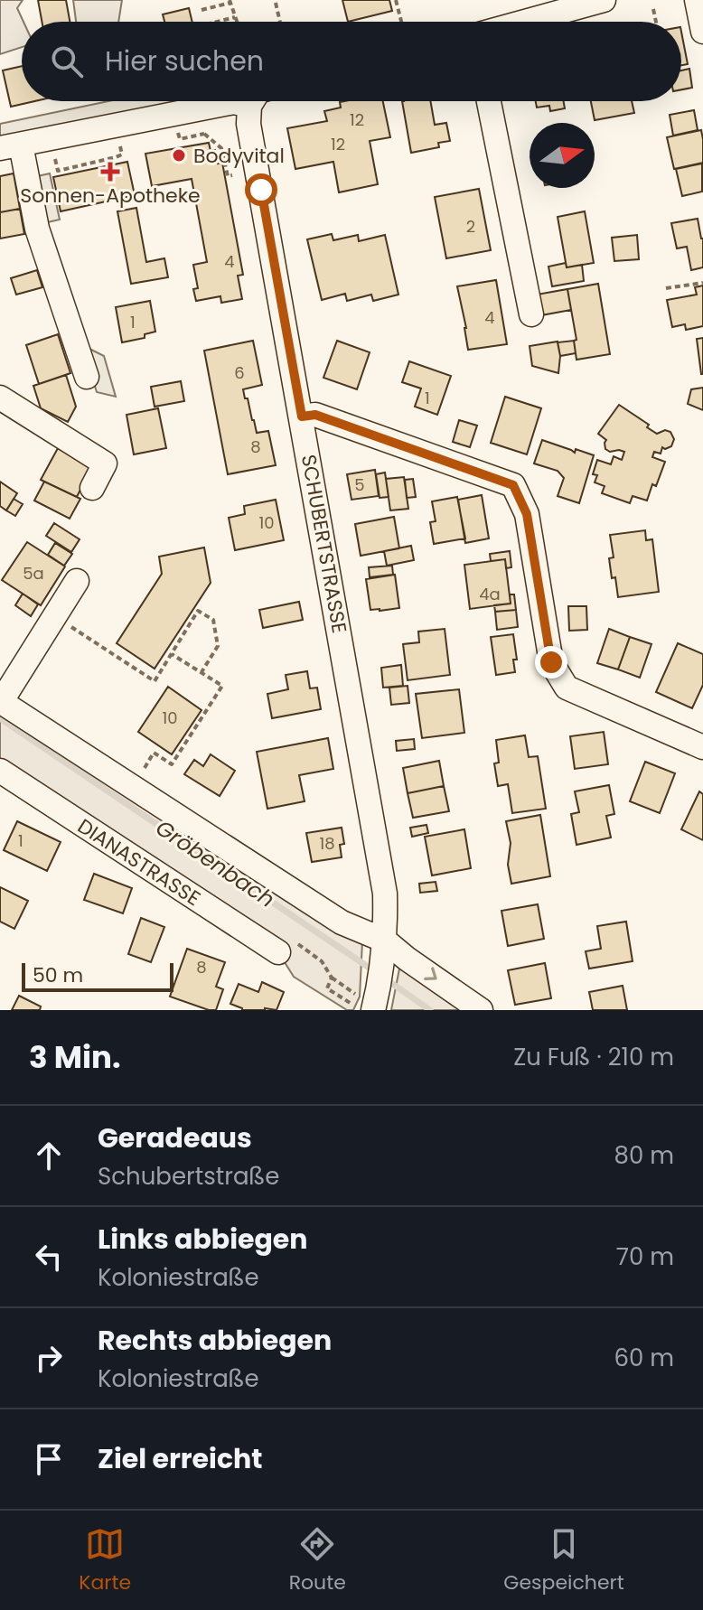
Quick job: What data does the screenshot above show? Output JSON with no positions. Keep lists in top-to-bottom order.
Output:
{
  "streets": {
    "street": ["SCHUBERTSTRASSE", "DIANASTRASSE"]
  },
  "water": ["Gröbenbach"],
  "places": {
    "other": ["Bodyvital"],
    "health": ["Sonnen-Apotheke"]
  },
  "house_numbers": [
    "12",
    "12",
    "2",
    "4",
    "4",
    "1",
    "6",
    "1",
    "8",
    "5",
    "10",
    "5a",
    "4a",
    "10",
    "1",
    "18",
    "8"
  ],
  "scale_bar": "50 m",
  "north": "right",
  "page": {
    "search": "Hier suchen",
    "scale": "50 m",
    "heading": ["3 Min.", "Zu Fuß · 210 m"],
    "list": [
      ["Geradeaus", "Schubertstraße", "80 m"],
      ["Links abbiegen", "Koloniestraße", "70 m"],
      ["Rechts abbiegen", "Koloniestraße", "60 m"],
      "Ziel erreicht"
    ],
    "nav": ["Karte", "Route", "Gespeichert"]
  }
}
